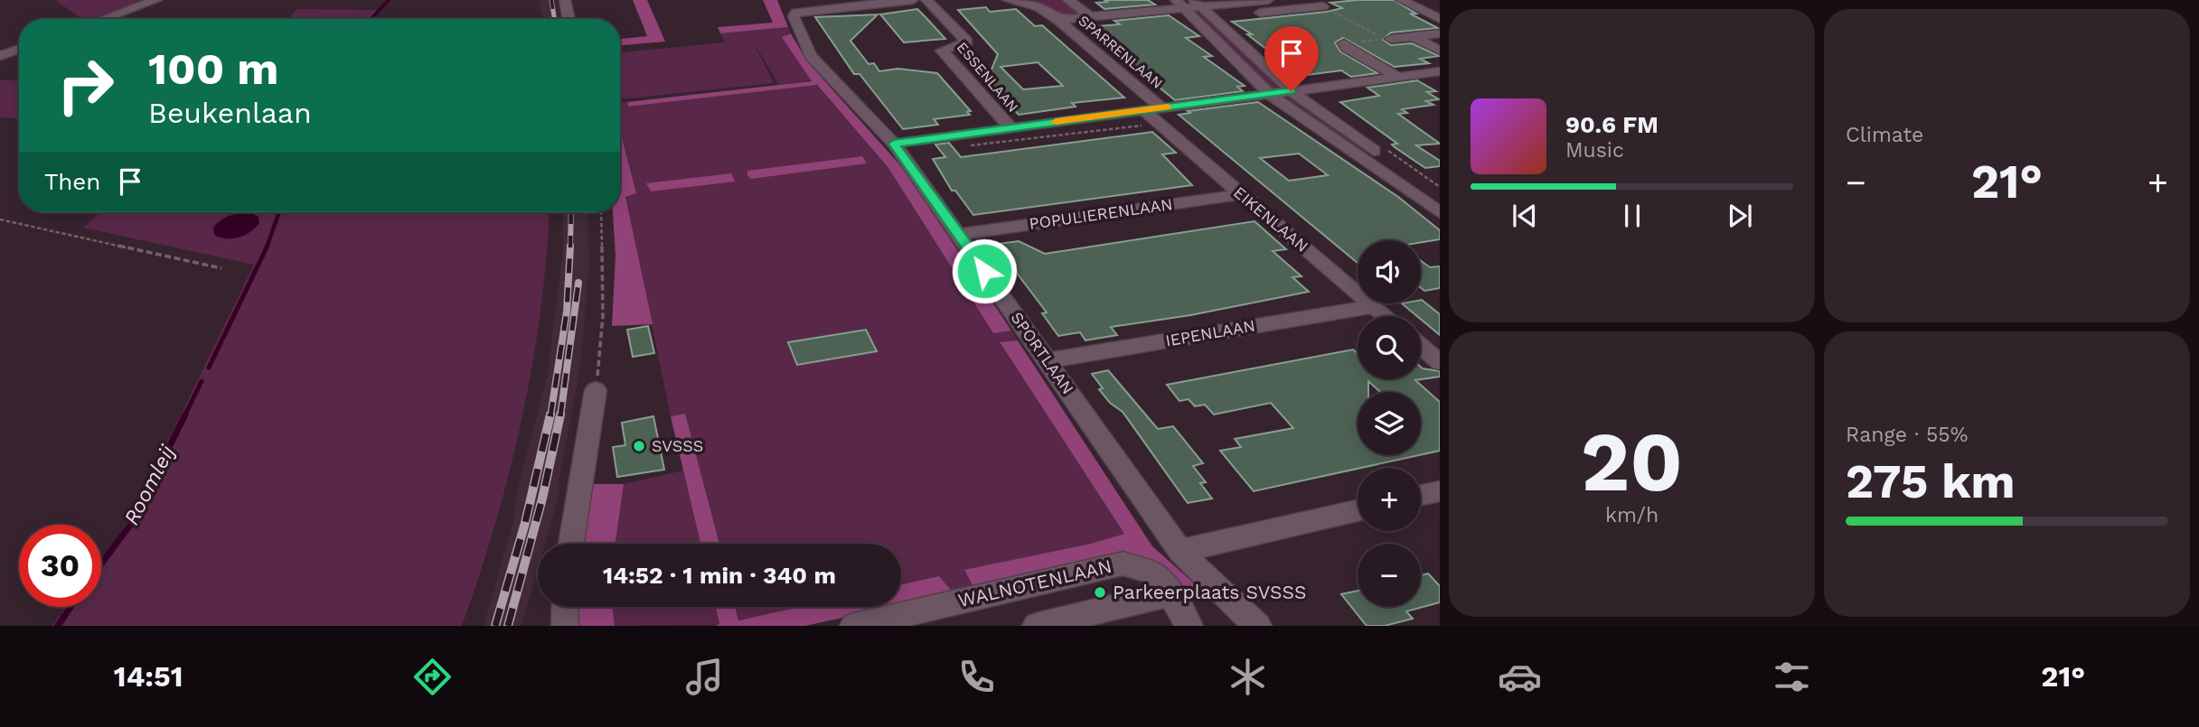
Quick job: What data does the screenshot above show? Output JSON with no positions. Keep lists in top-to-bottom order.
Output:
{
  "streets": {
    "street": [
      "SPARRENLAAN",
      "ESSENLAAN",
      "POPULIERENLAAN",
      "EIKENLAAN",
      "IEPENLAAN",
      "SPORTLAAN",
      "WALNOTENLAAN"
    ]
  },
  "crossings": [
    ["POPULIERENLAAN", "EIKENLAAN"],
    ["POPULIERENLAAN", "SPORTLAAN"],
    ["EIKENLAAN", "IEPENLAAN"],
    ["IEPENLAAN", "SPORTLAAN"]
  ],
  "water": ["Roomleij"],
  "places": ["SVSSS", "Parkeerplaats SVSSS"],
  "page": {
    "tile": [
      "Climate",
      ["20", "km/h"],
      ["Range · 55%", "275 km"]
    ],
    "turn": ["100 m", "Beukenlaan"],
    "song": ["90.6 FM", "Music"],
    "then": "Then",
    "heat": ["−", "21°", "+"],
    "map_buttons": ["+", "−"],
    "limit": "30",
    "trip": "14:52 · 1 min · 340 m",
    "tabs": ["14:51", "21°"]
  }
}
